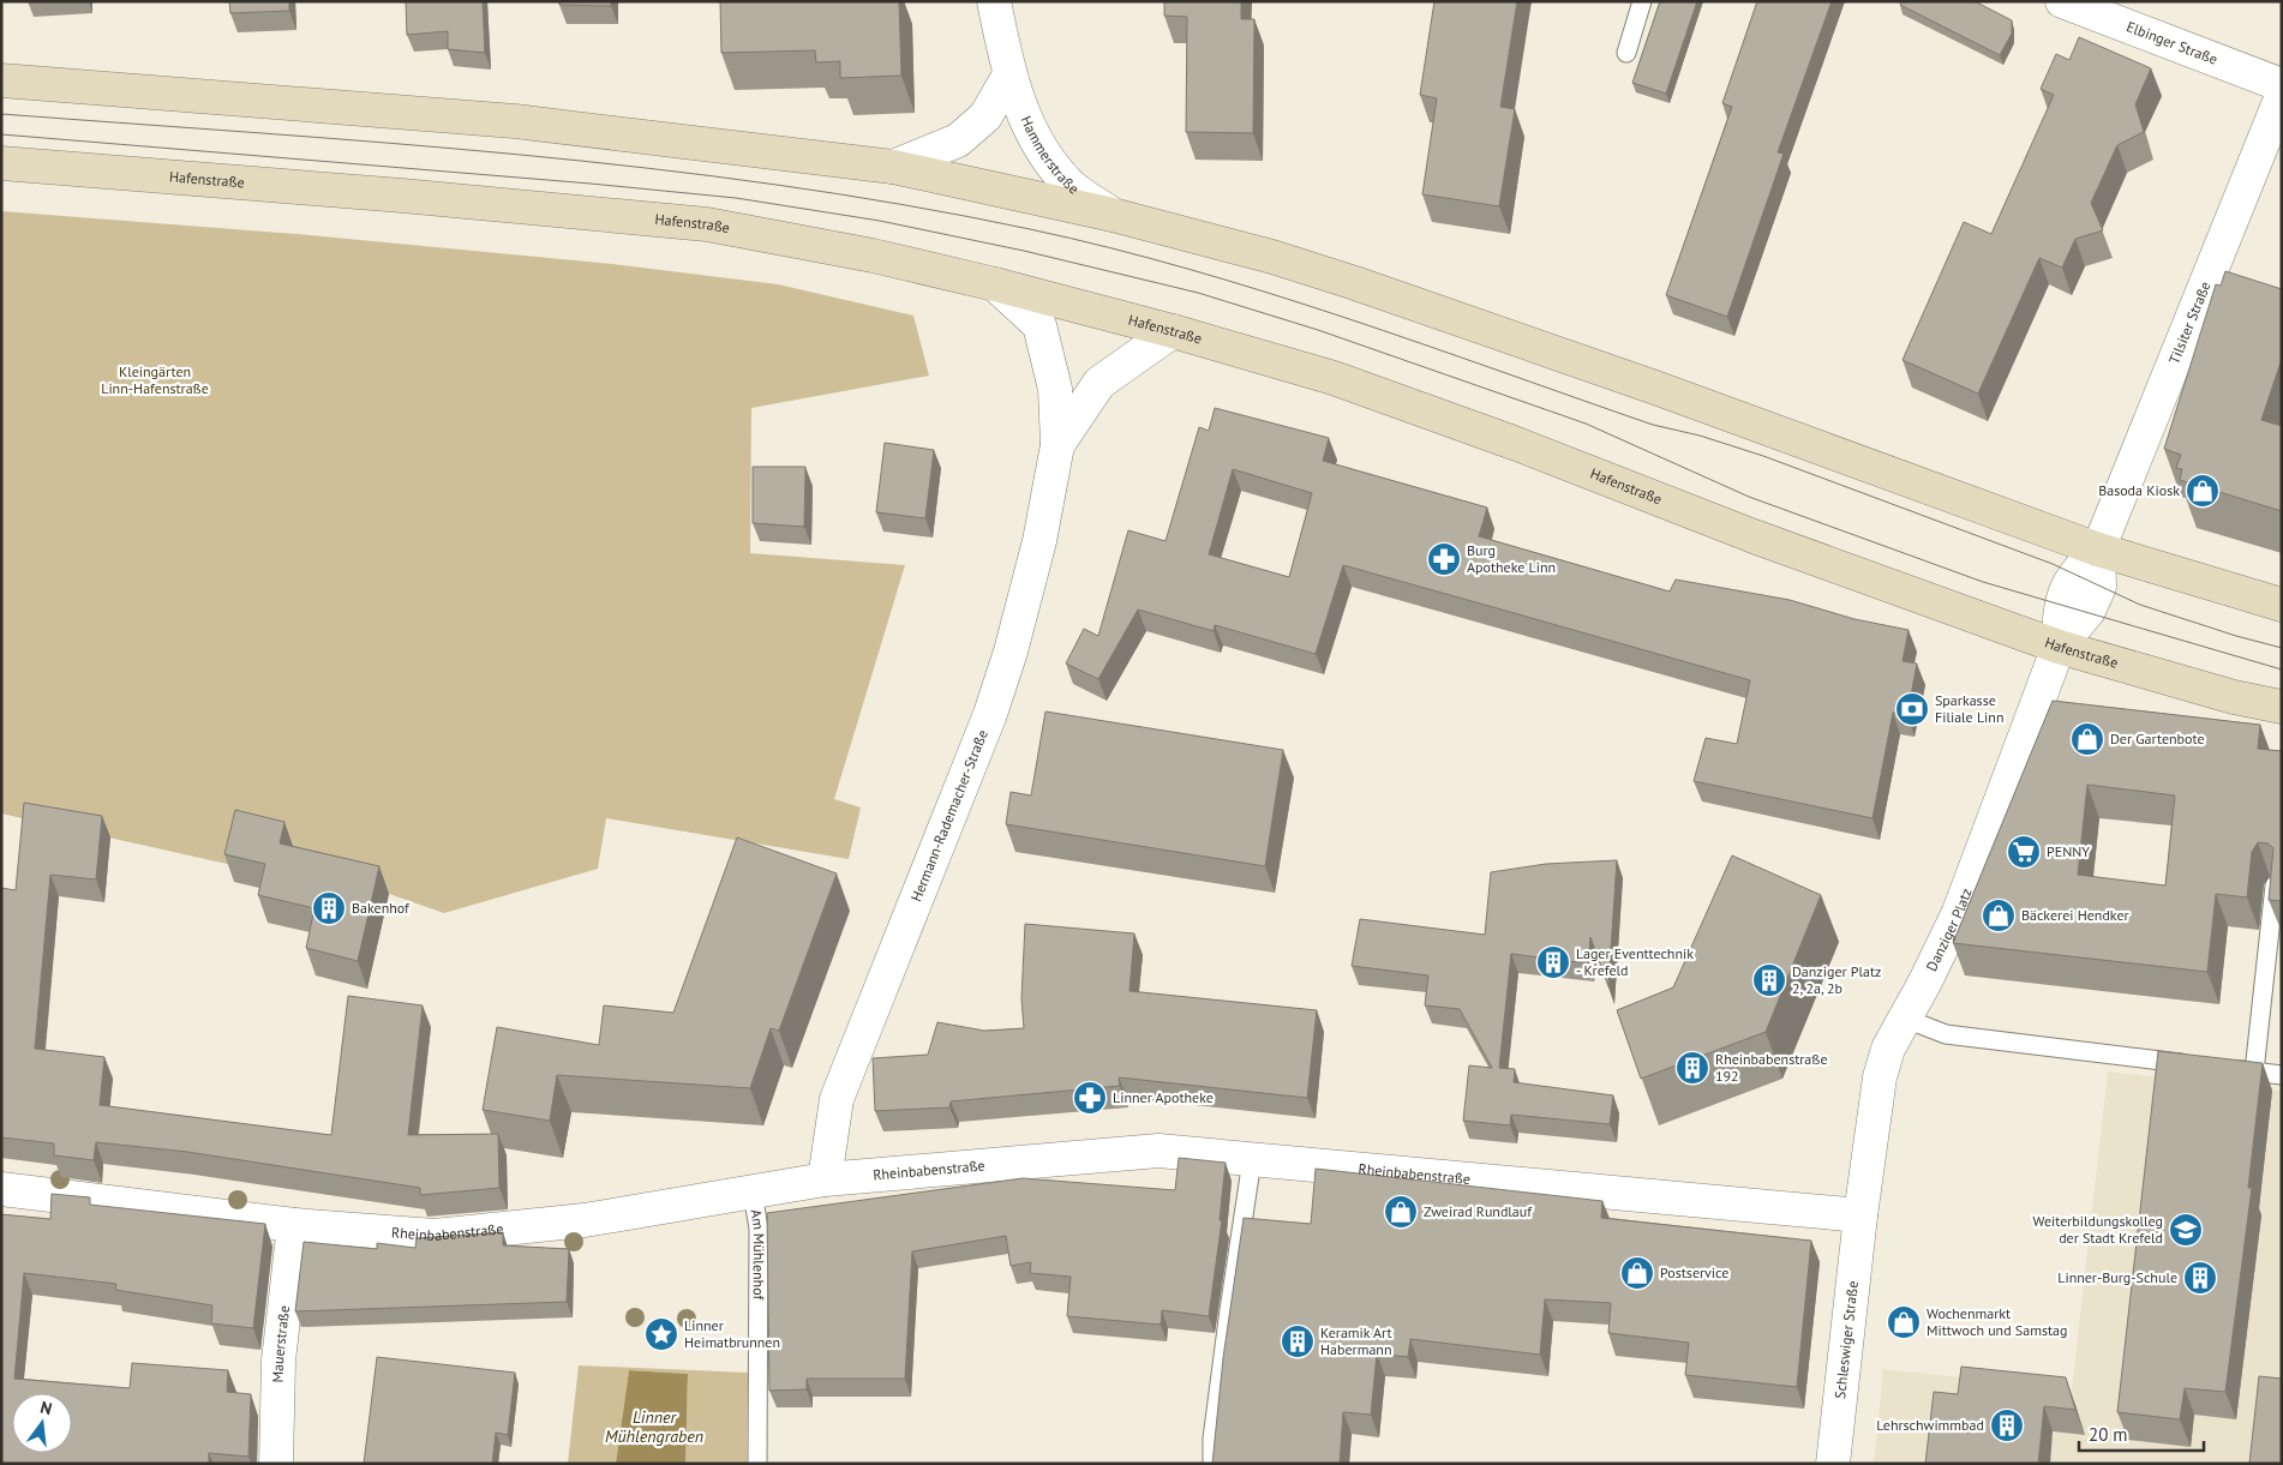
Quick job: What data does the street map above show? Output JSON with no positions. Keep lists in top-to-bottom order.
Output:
{
  "streets": {
    "main road": ["Hafenstraße"],
    "street": [
      "Elbinger Straße",
      "Hammerstraße",
      "Tilsiter Straße",
      "Hermann-Rademacher-Straße",
      "Danziger Platz",
      "Rheinbabenstraße",
      "Schleswiger Straße",
      "Mauerstraße"
    ],
    "lane": ["Am Mühlenhof"]
  },
  "crossings": [
    ["Hafenstraße", "Hermann-Rademacher-Straße"],
    ["Hafenstraße", "Danziger Platz"],
    ["Tilsiter Straße", "Danziger Platz"],
    ["Hermann-Rademacher-Straße", "Rheinbabenstraße"],
    ["Danziger Platz", "Rheinbabenstraße"],
    ["Danziger Platz", "Schleswiger Straße"],
    ["Rheinbabenstraße", "Am Mühlenhof"],
    ["Rheinbabenstraße", "Schleswiger Straße"],
    ["Rheinbabenstraße", "Mauerstraße"]
  ],
  "water": ["Linner Mühlengraben"],
  "parks": ["Kleingärten Linn-Hafenstraße"],
  "places": {
    "shop": [
      "Basoda Kiosk",
      "Der Gartenbote",
      "Bäckerei Hendker",
      "Zweirad Rundlauf",
      "Postservice",
      "Wochenmarkt Mittwoch und Samstag"
    ],
    "pharmacy": ["Burg Apotheke Linn", "Linner Apotheke"],
    "bank": ["Sparkasse Filiale Linn"],
    "supermarket": ["PENNY"],
    "building": [
      "Bakenhof",
      "Lager Eventtechnik - Krefeld",
      "Danziger Platz 2, 2a, 2b",
      "Rheinbabenstraße 192",
      "Linner-Burg-Schule",
      "Keramik Art Habermann",
      "Lehrschwimmbad"
    ],
    "school or university": ["Weiterbildungskolleg der Stadt Krefeld"],
    "place": ["Linner Heimatbrunnen"]
  },
  "scale_bar": "20 m",
  "north": "top"
}
